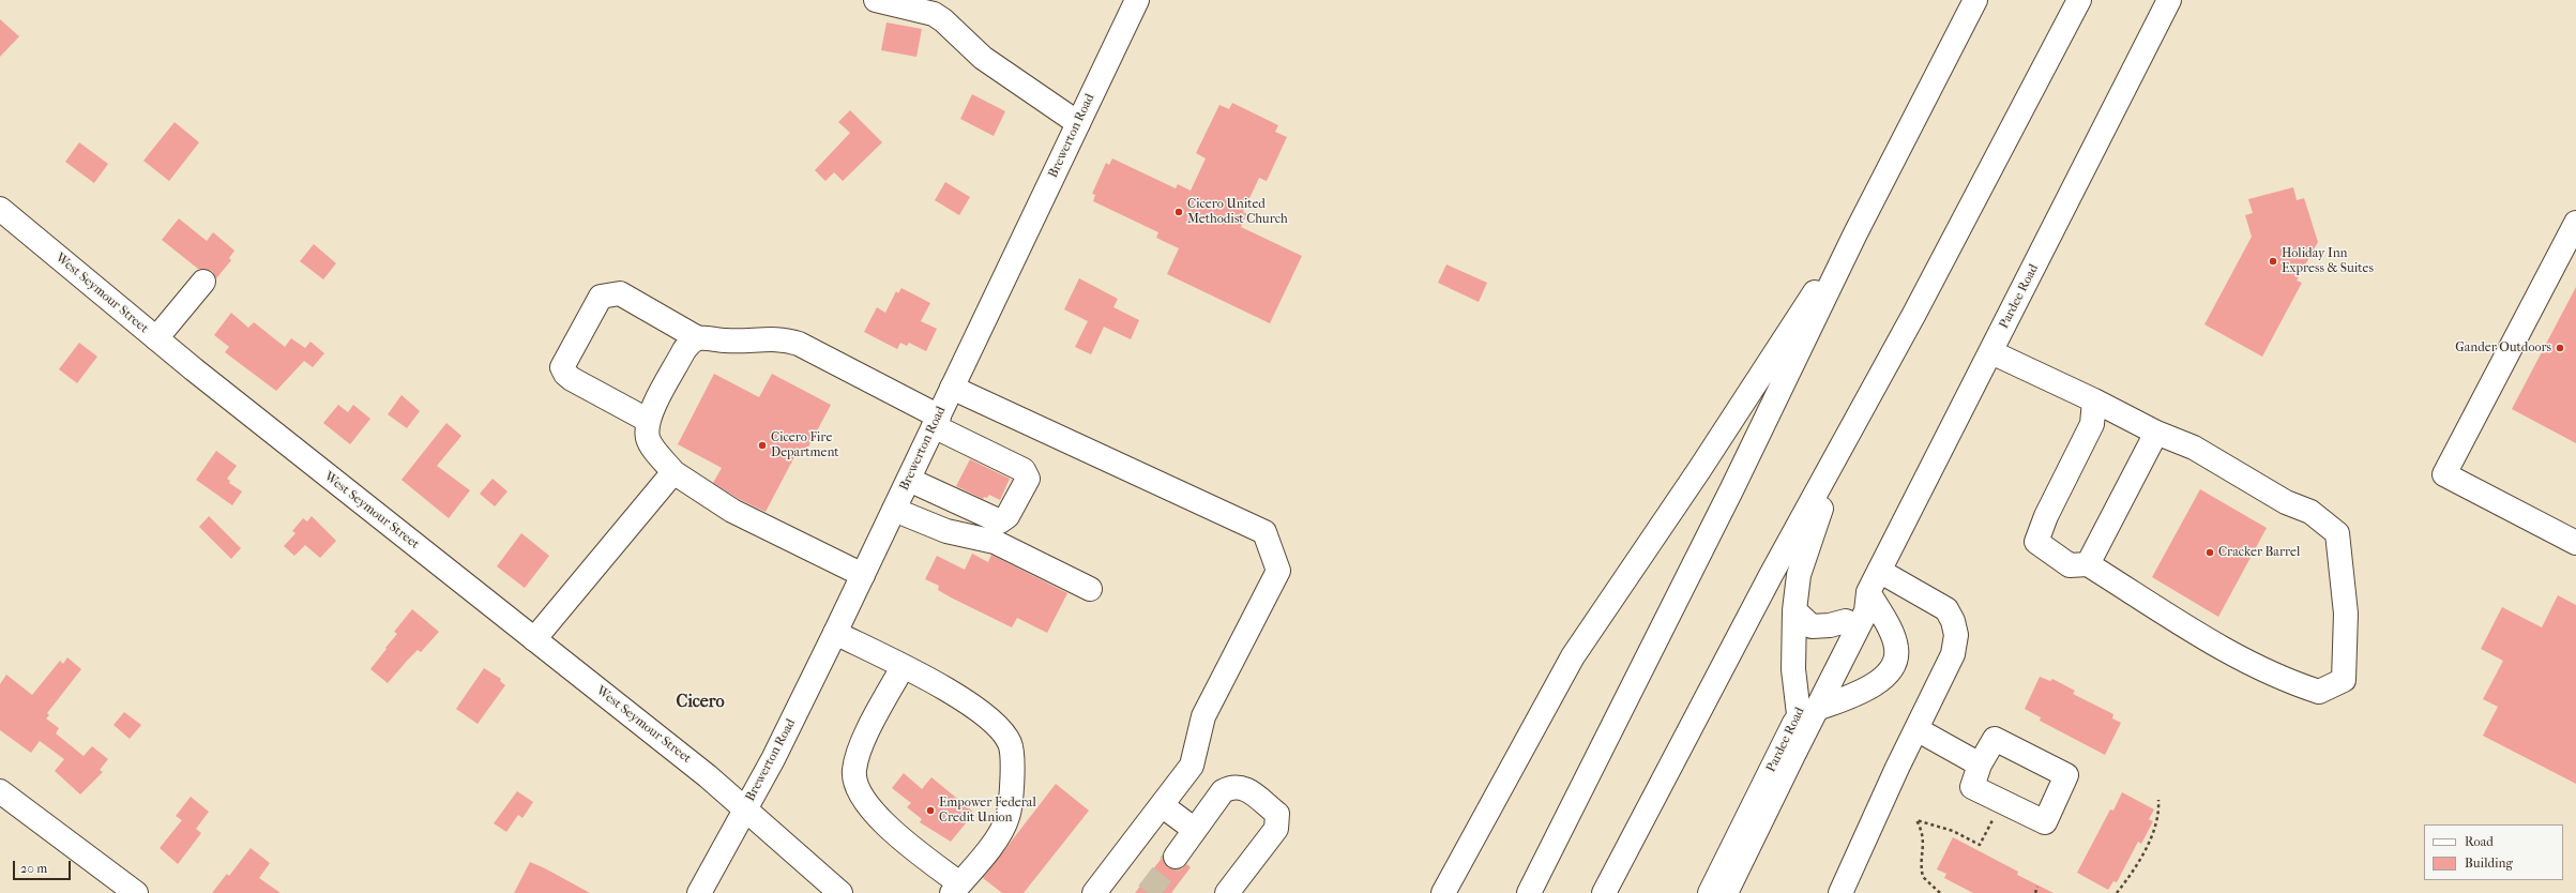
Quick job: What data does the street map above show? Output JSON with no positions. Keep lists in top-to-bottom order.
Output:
{
  "streets": {
    "main road": ["Brewerton Road", "West Seymour Street", "Pardee Road"]
  },
  "crossings": [
    ["Brewerton Road", "West Seymour Street"]
  ],
  "districts": ["Cicero"],
  "places": [
    "Cicero United Methodist Church",
    "Holiday Inn Express & Suites",
    "Gander Outdoors",
    "Cicero Fire Department",
    "Cracker Barrel",
    "Empower Federal Credit Union"
  ],
  "legend": ["Road", "Building"],
  "scale_bar": "20 m"
}
